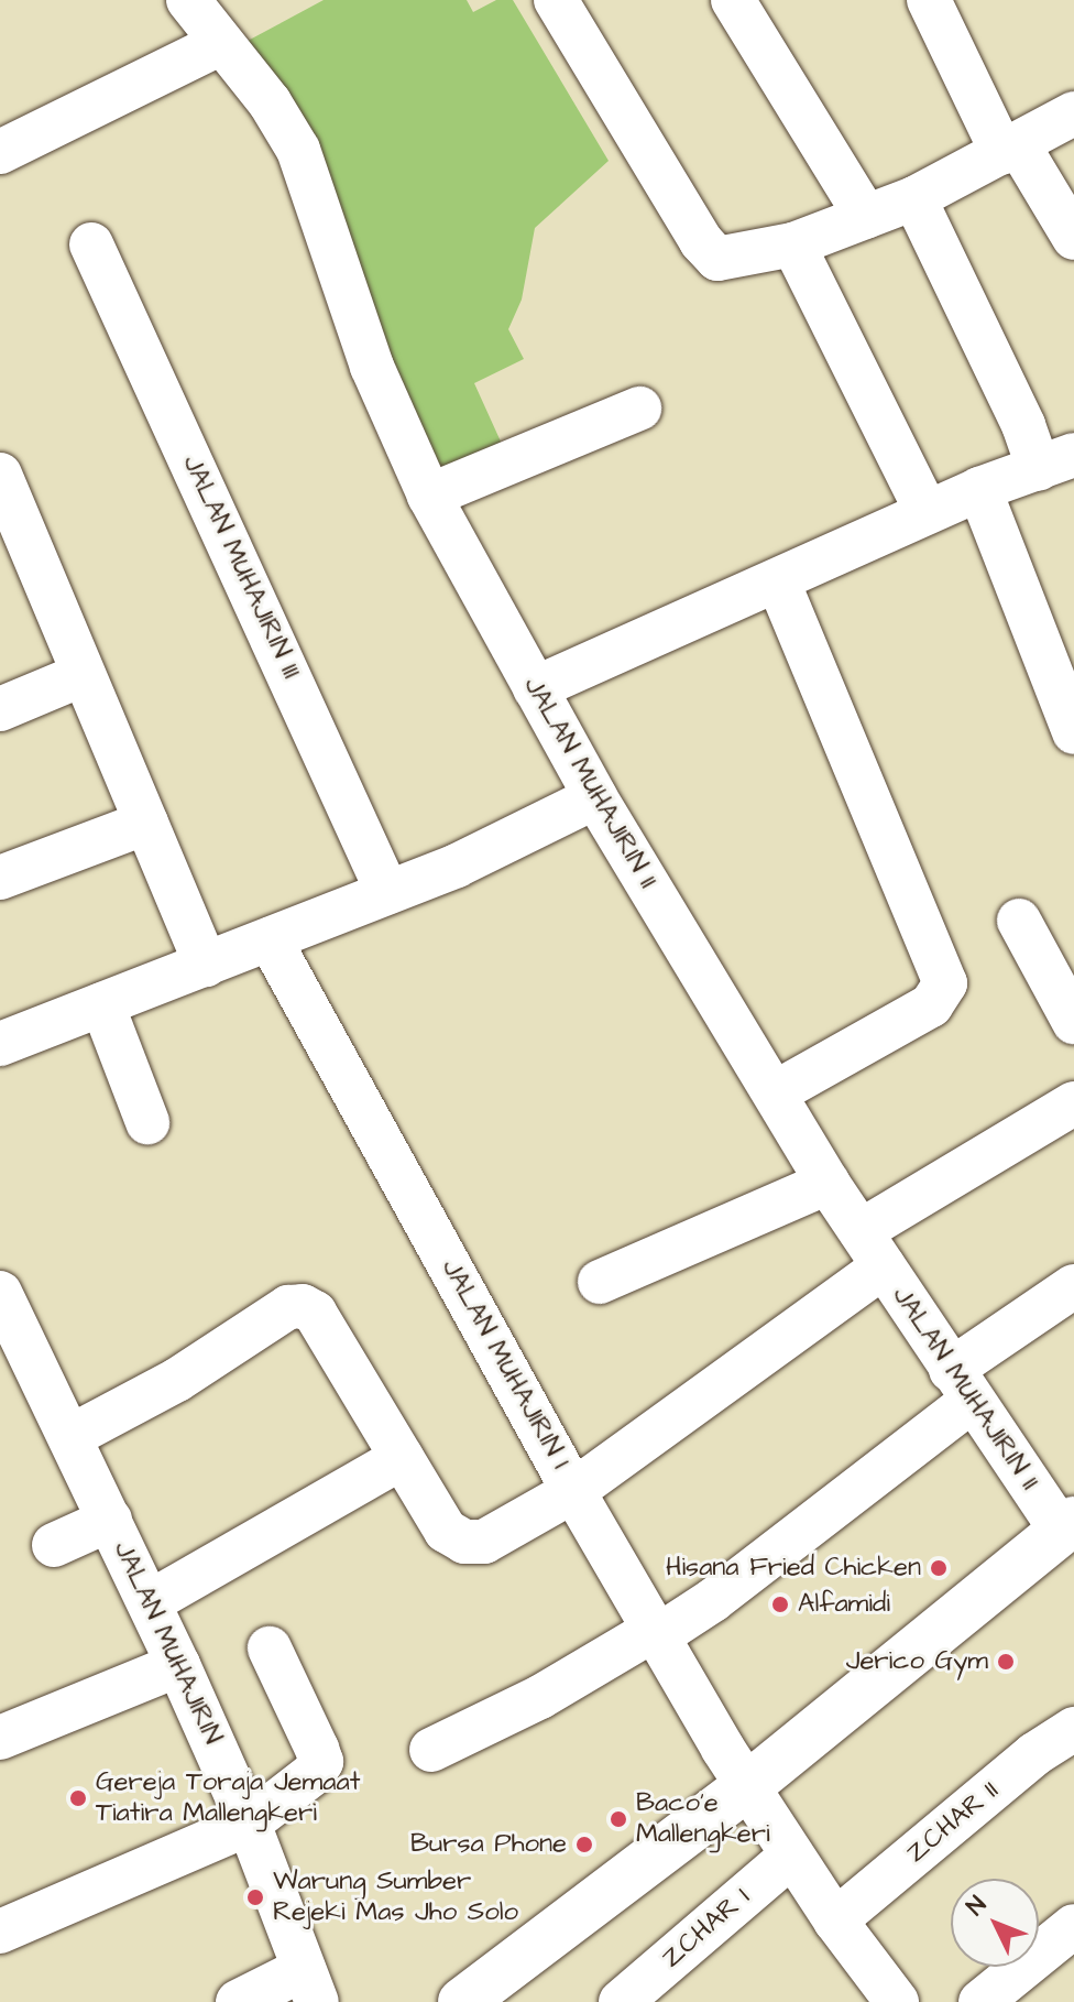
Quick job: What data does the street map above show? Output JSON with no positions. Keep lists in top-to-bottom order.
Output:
{
  "streets": {
    "street": [
      "JALAN MUHAJIRIN III",
      "JALAN MUHAJIRIN II",
      "JALAN MUHAJIRIN I",
      "JALAN MUHAJIRIN",
      "ZCHAR II",
      "ZCHAR I"
    ]
  },
  "crossings": [
    ["JALAN MUHAJIRIN I", "ZCHAR II"],
    ["JALAN MUHAJIRIN I", "ZCHAR I"]
  ],
  "places": [
    "Hisana Fried Chicken",
    "Alfamidi",
    "Jerico Gym",
    "Gereja Toraja Jemaat Tiatira Mallengkeri",
    "Baco'e Mallengkeri",
    "Bursa Phone",
    "Warung Sumber Rejeki Mas Jho Solo"
  ],
  "north": "top left"
}
